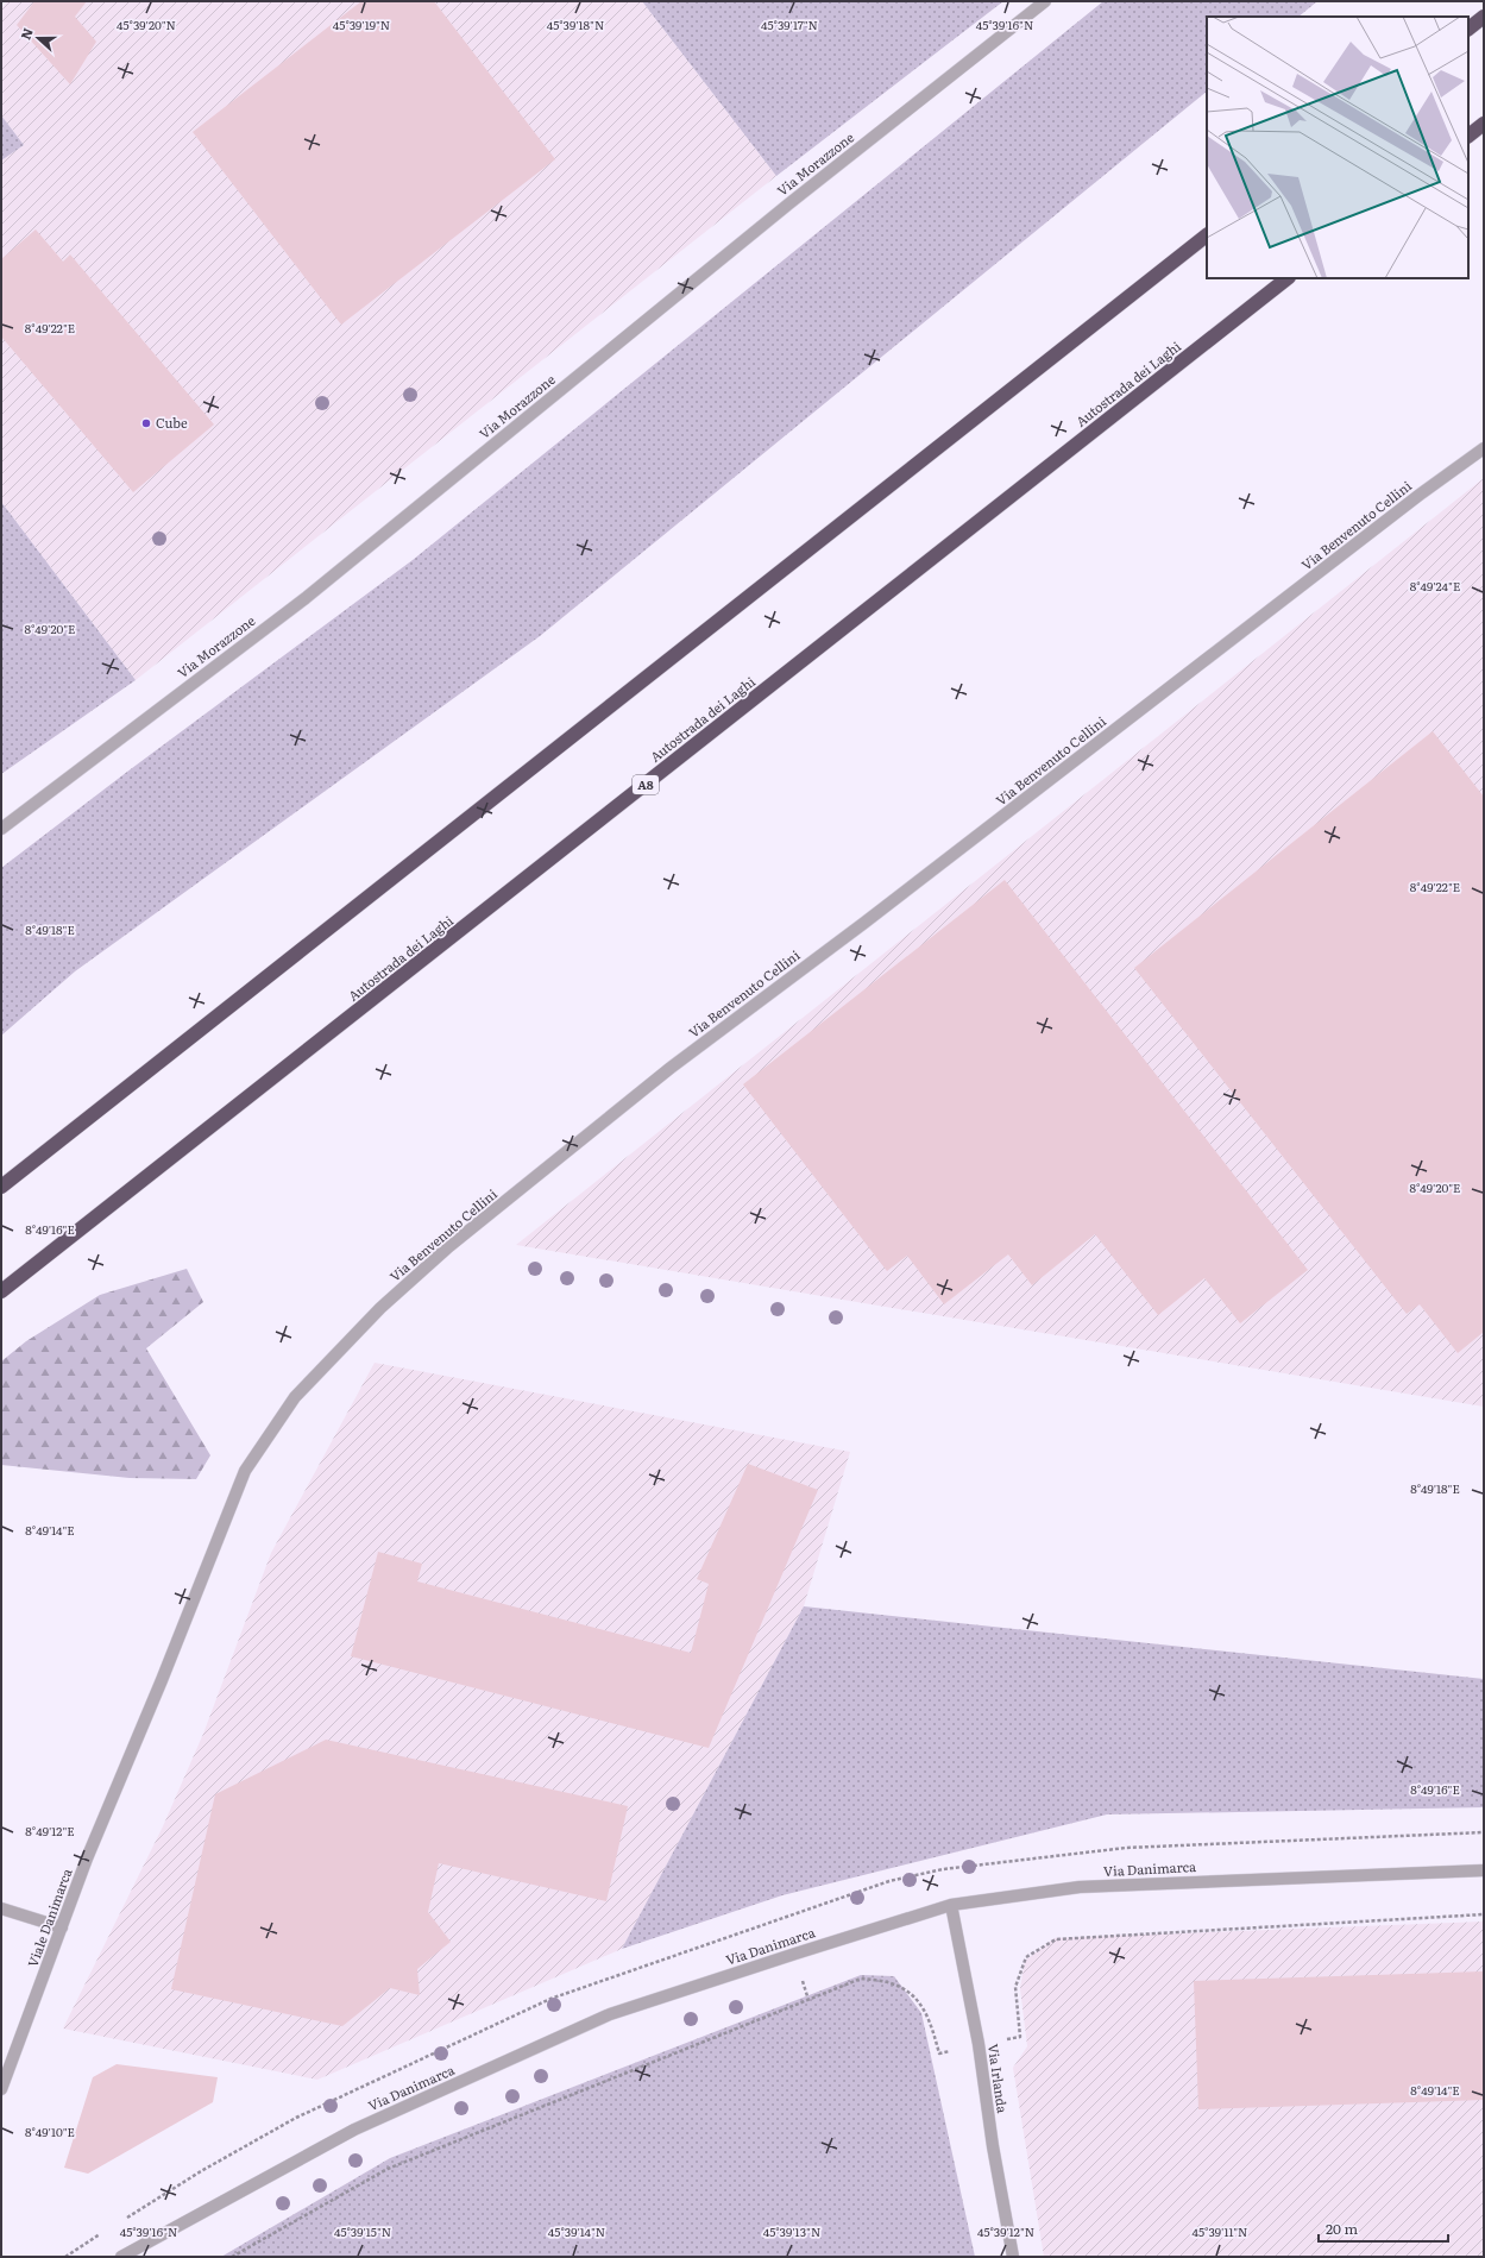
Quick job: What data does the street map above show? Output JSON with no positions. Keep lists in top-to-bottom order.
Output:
{
  "streets": {
    "highway": ["Autostrada dei Laghi", "A8"],
    "street": [
      "Via Morazzone",
      "Via Benvenuto Cellini",
      "Via Danimarca",
      "Viale Danimarca",
      "Via Irlanda"
    ]
  },
  "crossings": [
    ["Via Benvenuto Cellini", "Viale Danimarca"],
    ["Via Danimarca", "Via Irlanda"]
  ],
  "places": ["Cube"],
  "scale_bar": "20 m",
  "north": "left",
  "coordinates": [
    "45°39'20\"N",
    "45°39'18\"N",
    "45°39'19\"N",
    "45°39'17\"N",
    "45°39'16\"N",
    "8°49'22\"E",
    "8°49'24\"E",
    "8°49'20\"E",
    "8°49'18\"E",
    "8°49'16\"E",
    "8°49'14\"E",
    "8°49'12\"E",
    "8°49'10\"E",
    "45°39'15\"N",
    "45°39'14\"N",
    "45°39'13\"N",
    "45°39'12\"N",
    "45°39'11\"N"
  ]
}
